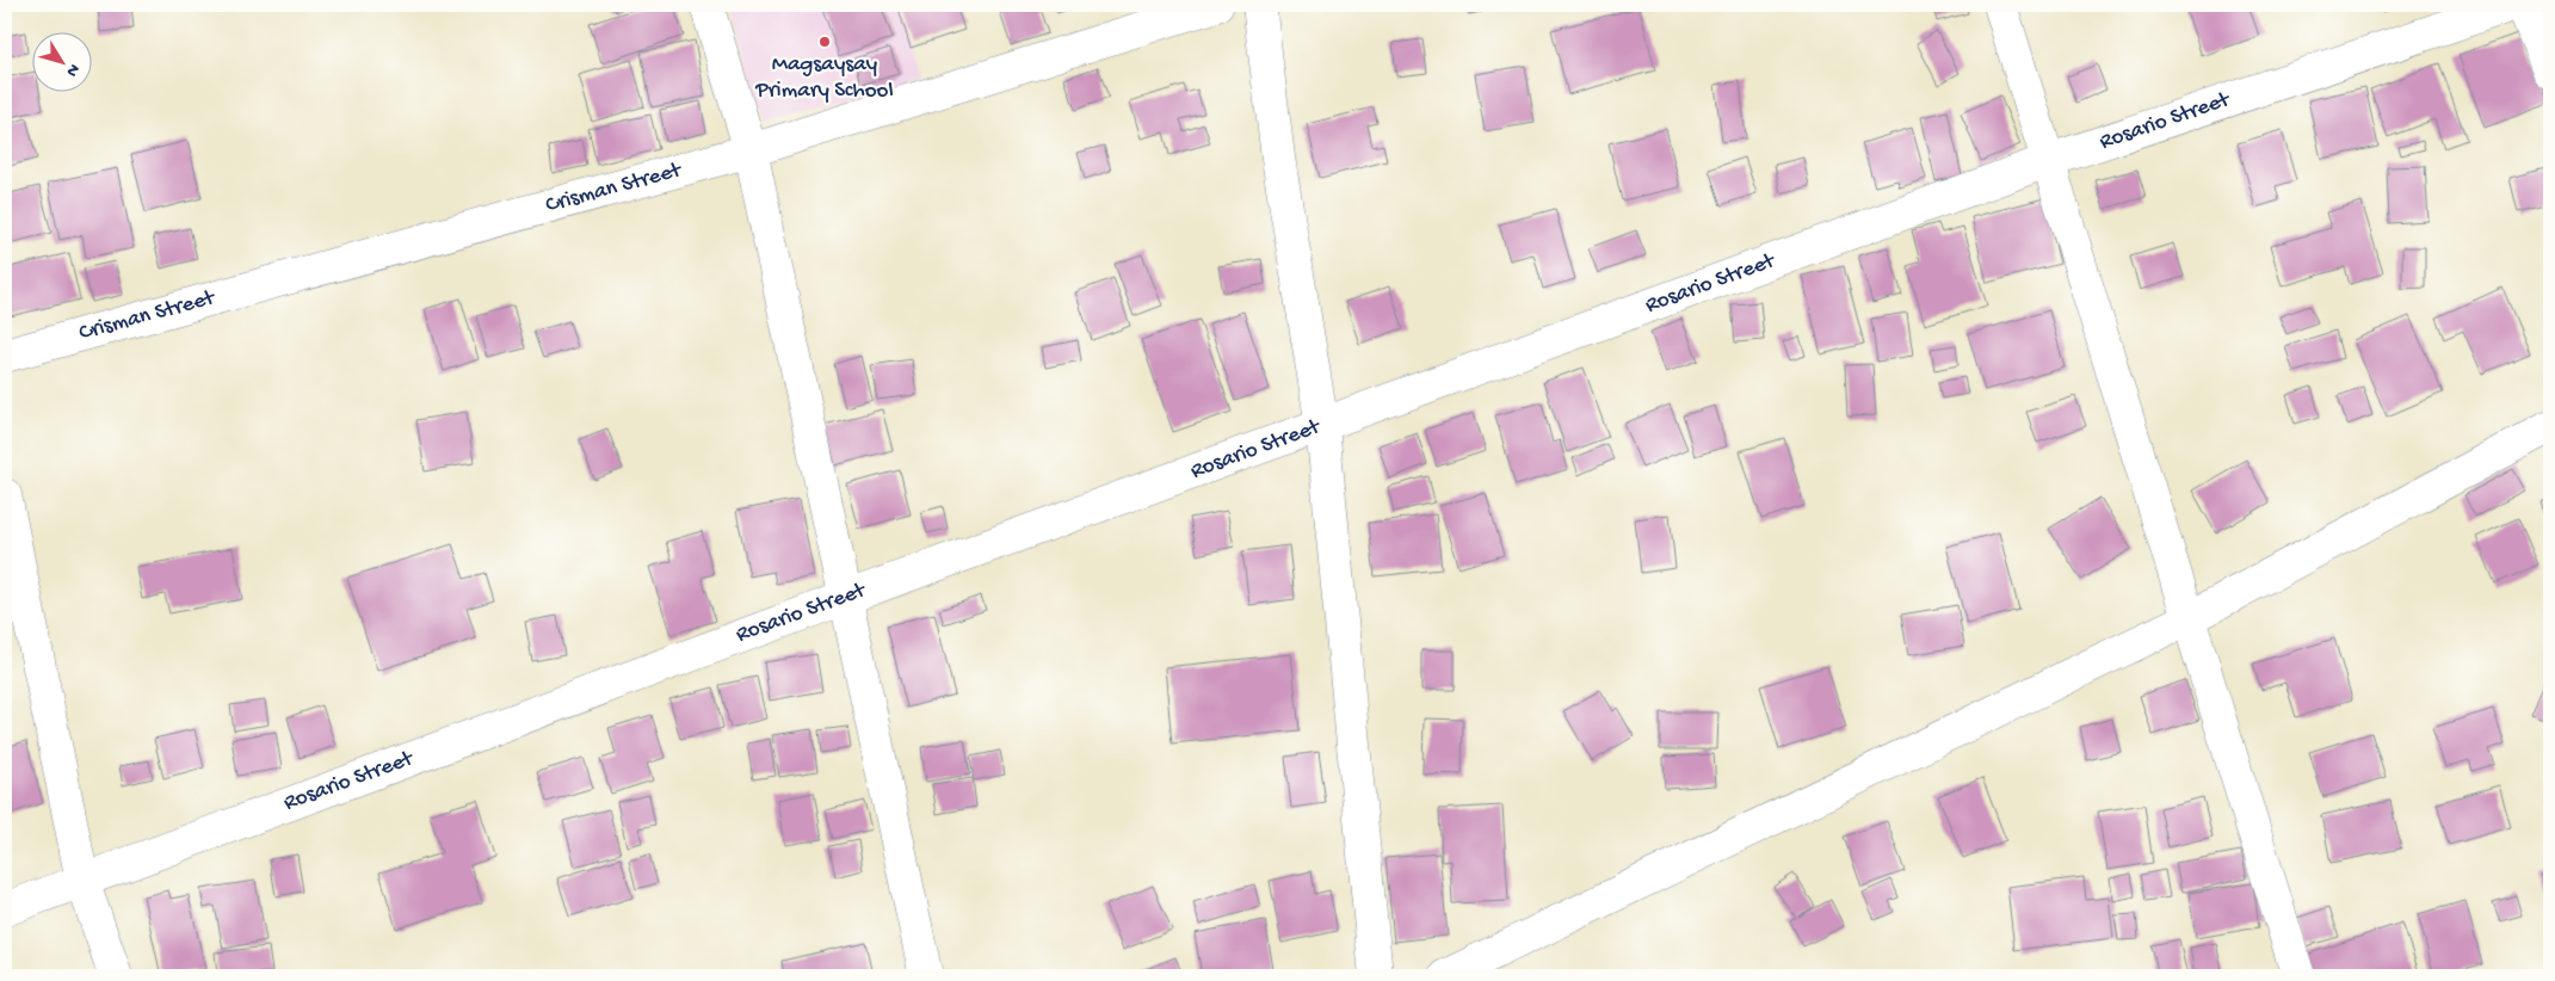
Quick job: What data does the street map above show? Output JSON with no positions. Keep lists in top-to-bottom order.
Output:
{
  "streets": {
    "street": ["Rosario Street", "Crisman Street"]
  },
  "places": ["Magsaysay Primary School"],
  "north": "bottom right"
}
